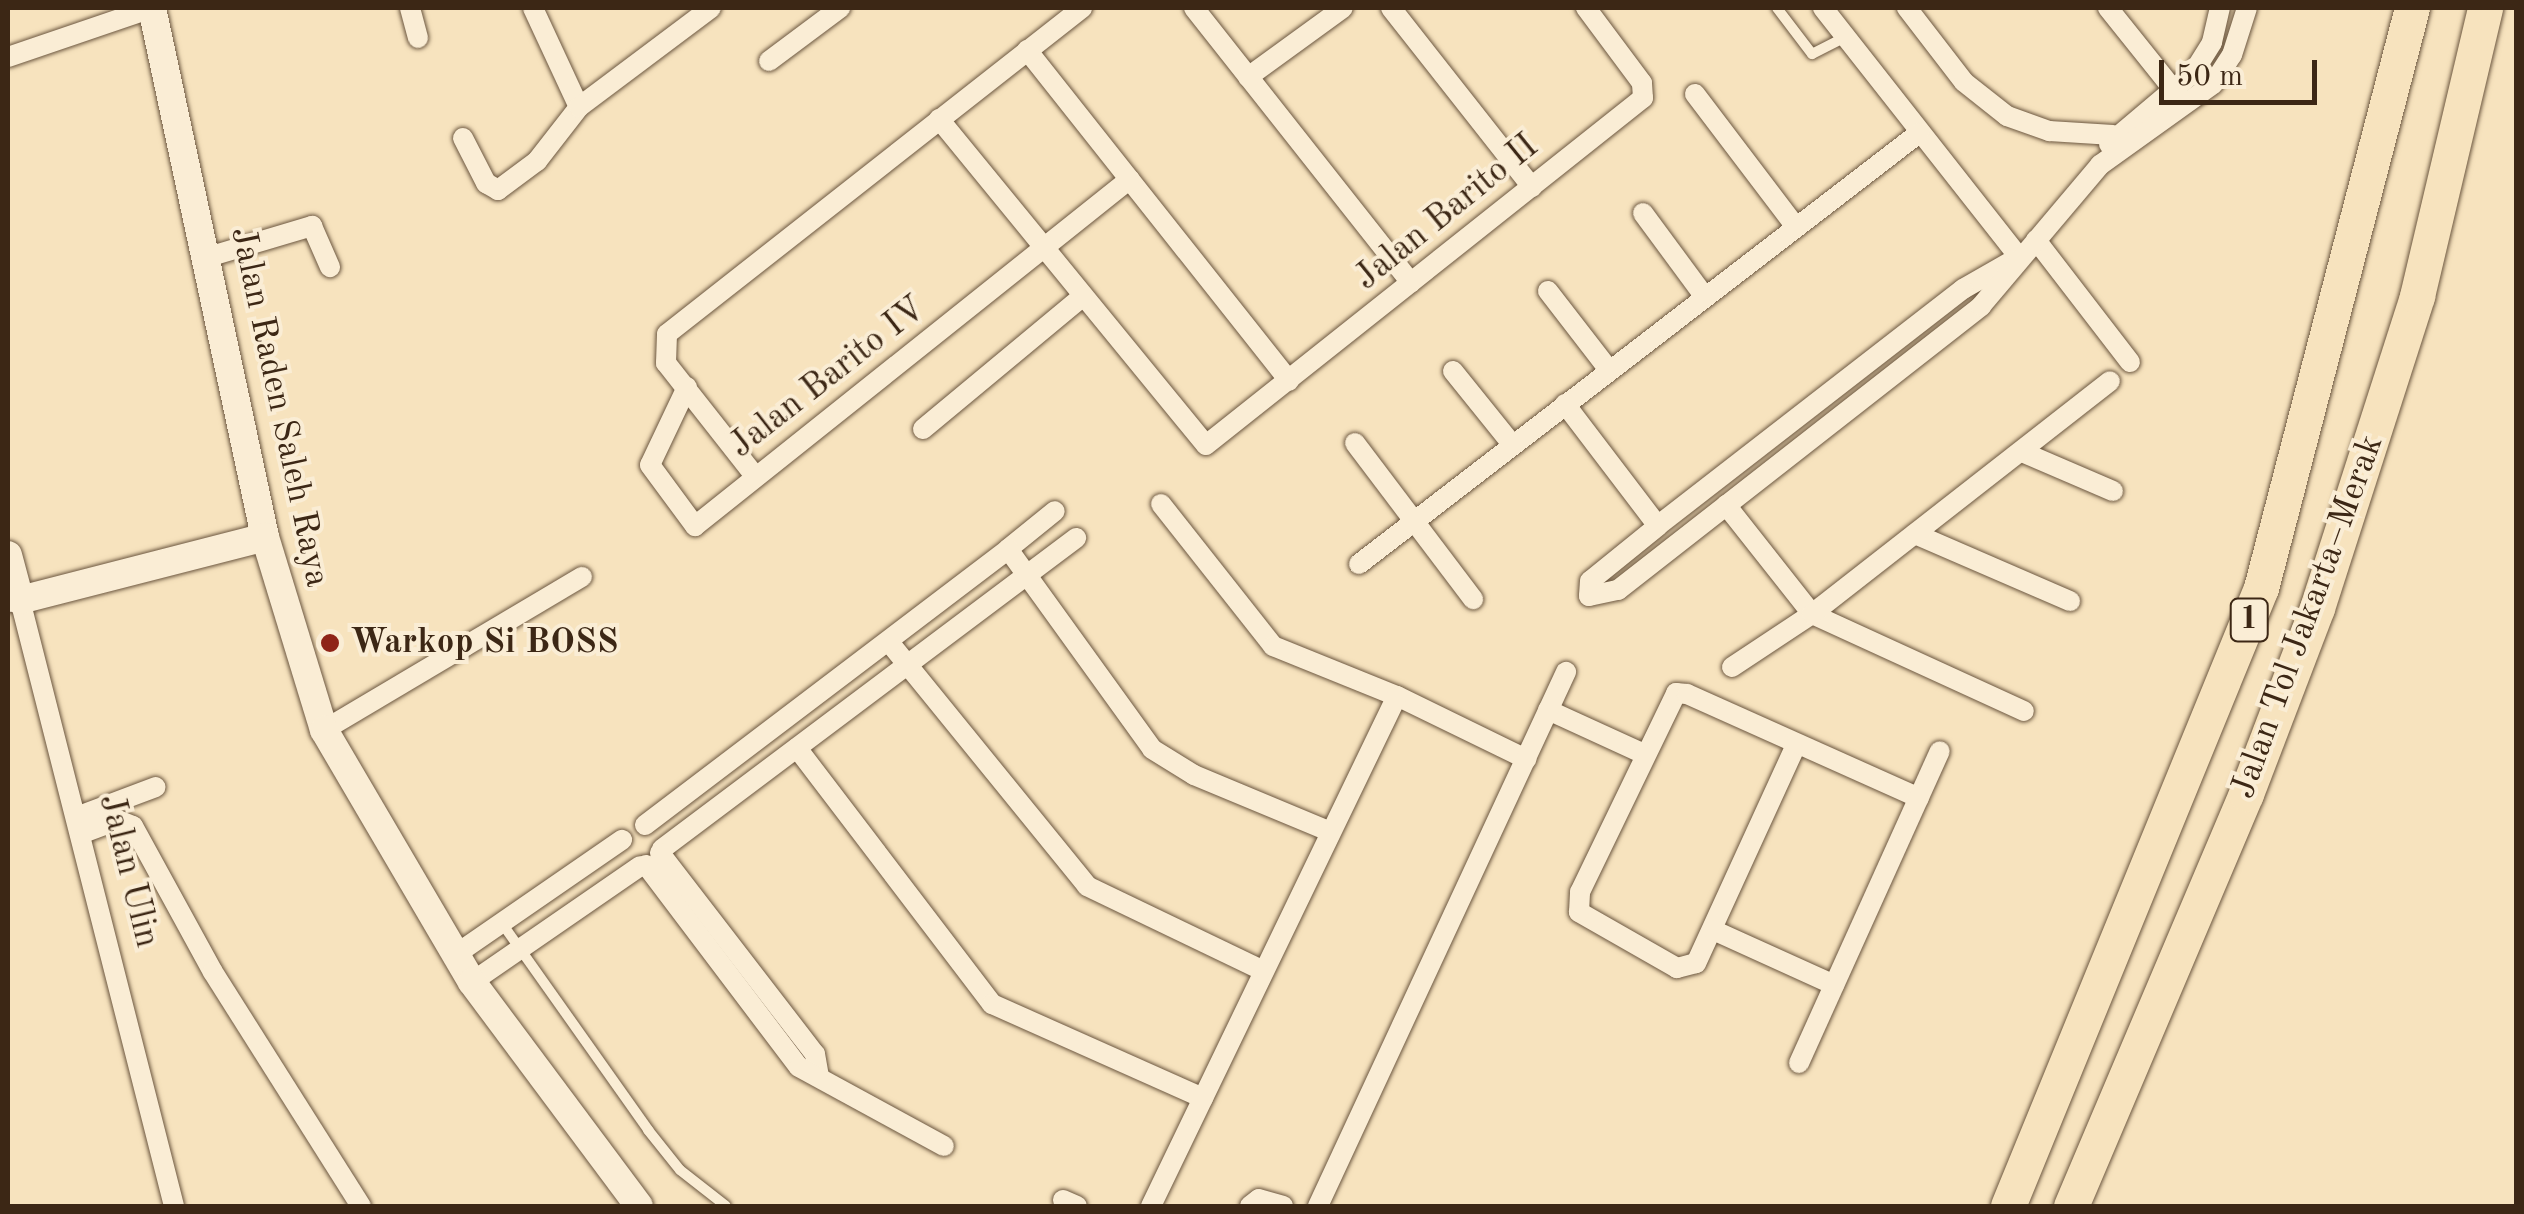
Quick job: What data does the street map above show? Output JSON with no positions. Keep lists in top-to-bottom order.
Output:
{
  "streets": {
    "highway": ["Jalan Tol Jakarta–Merak", "1"],
    "main road": ["Jalan Raden Saleh Raya", "Jalan Ulin"],
    "street": ["Jalan Barito II", "Jalan Barito IV"]
  },
  "places": ["Warkop Si BOSS"],
  "scale_bar": "50 m"
}
